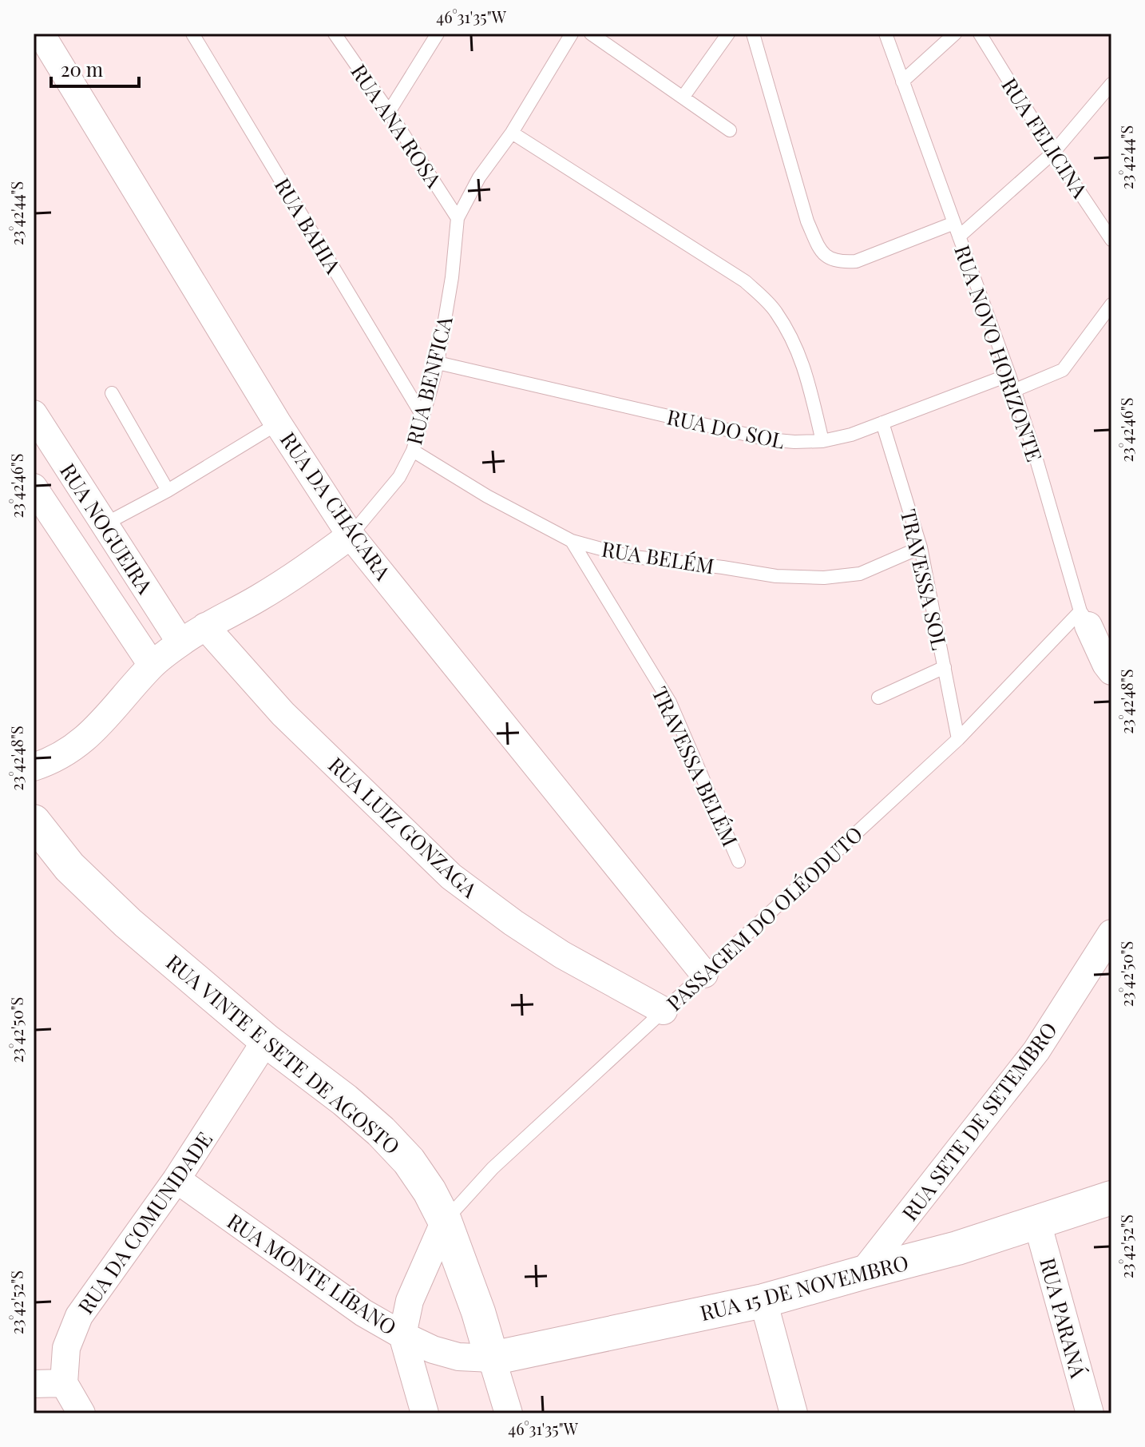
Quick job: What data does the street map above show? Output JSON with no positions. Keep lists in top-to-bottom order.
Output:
{
  "streets": {
    "street": [
      "RUA NOVO HORIZONTE",
      "RUA BENFICA",
      "RUA DA CHÁCARA",
      "RUA NOGUEIRA",
      "RUA LUIZ GONZAGA",
      "RUA VINTE E SETE DE AGOSTO",
      "RUA SETE DE SETEMBRO",
      "RUA DA COMUNIDADE",
      "RUA MONTE LÍBANO",
      "RUA 15 DE NOVEMBRO",
      "RUA PARANÁ"
    ],
    "lane": [
      "RUA ANA ROSA",
      "RUA FELICINA",
      "RUA BAHIA",
      "RUA DO SOL",
      "RUA BELÉM",
      "TRAVESSA SOL",
      "TRAVESSA BELÉM",
      "PASSAGEM DO OLÉODUTO"
    ]
  },
  "crossings": [
    ["RUA ANA ROSA", "RUA BENFICA"],
    ["RUA BAHIA", "RUA BENFICA"],
    ["RUA NOVO HORIZONTE", "RUA DO SOL"],
    ["RUA NOVO HORIZONTE", "PASSAGEM DO OLÉODUTO"],
    ["RUA BENFICA", "RUA DO SOL"],
    ["RUA BENFICA", "RUA DA CHÁCARA"],
    ["RUA BENFICA", "RUA NOGUEIRA"],
    ["RUA BENFICA", "RUA BELÉM"],
    ["RUA BENFICA", "RUA LUIZ GONZAGA"],
    ["RUA DO SOL", "TRAVESSA SOL"],
    ["RUA DA CHÁCARA", "PASSAGEM DO OLÉODUTO"],
    ["RUA BELÉM", "TRAVESSA SOL"],
    ["RUA BELÉM", "TRAVESSA BELÉM"],
    ["TRAVESSA SOL", "PASSAGEM DO OLÉODUTO"],
    ["RUA LUIZ GONZAGA", "PASSAGEM DO OLÉODUTO"],
    ["PASSAGEM DO OLÉODUTO", "RUA VINTE E SETE DE AGOSTO"],
    ["RUA VINTE E SETE DE AGOSTO", "RUA DA COMUNIDADE"],
    ["RUA VINTE E SETE DE AGOSTO", "RUA MONTE LÍBANO"],
    ["RUA VINTE E SETE DE AGOSTO", "RUA 15 DE NOVEMBRO"],
    ["RUA SETE DE SETEMBRO", "RUA 15 DE NOVEMBRO"],
    ["RUA DA COMUNIDADE", "RUA MONTE LÍBANO"],
    ["RUA MONTE LÍBANO", "RUA 15 DE NOVEMBRO"],
    ["RUA 15 DE NOVEMBRO", "RUA PARANÁ"]
  ],
  "scale_bar": "20 m",
  "coordinates": [
    "46°31'35\"W",
    "23°42'44\"S",
    "23°42'46\"S",
    "23°42'48\"S",
    "23°42'50\"S",
    "23°42'52\"S"
  ]
}
